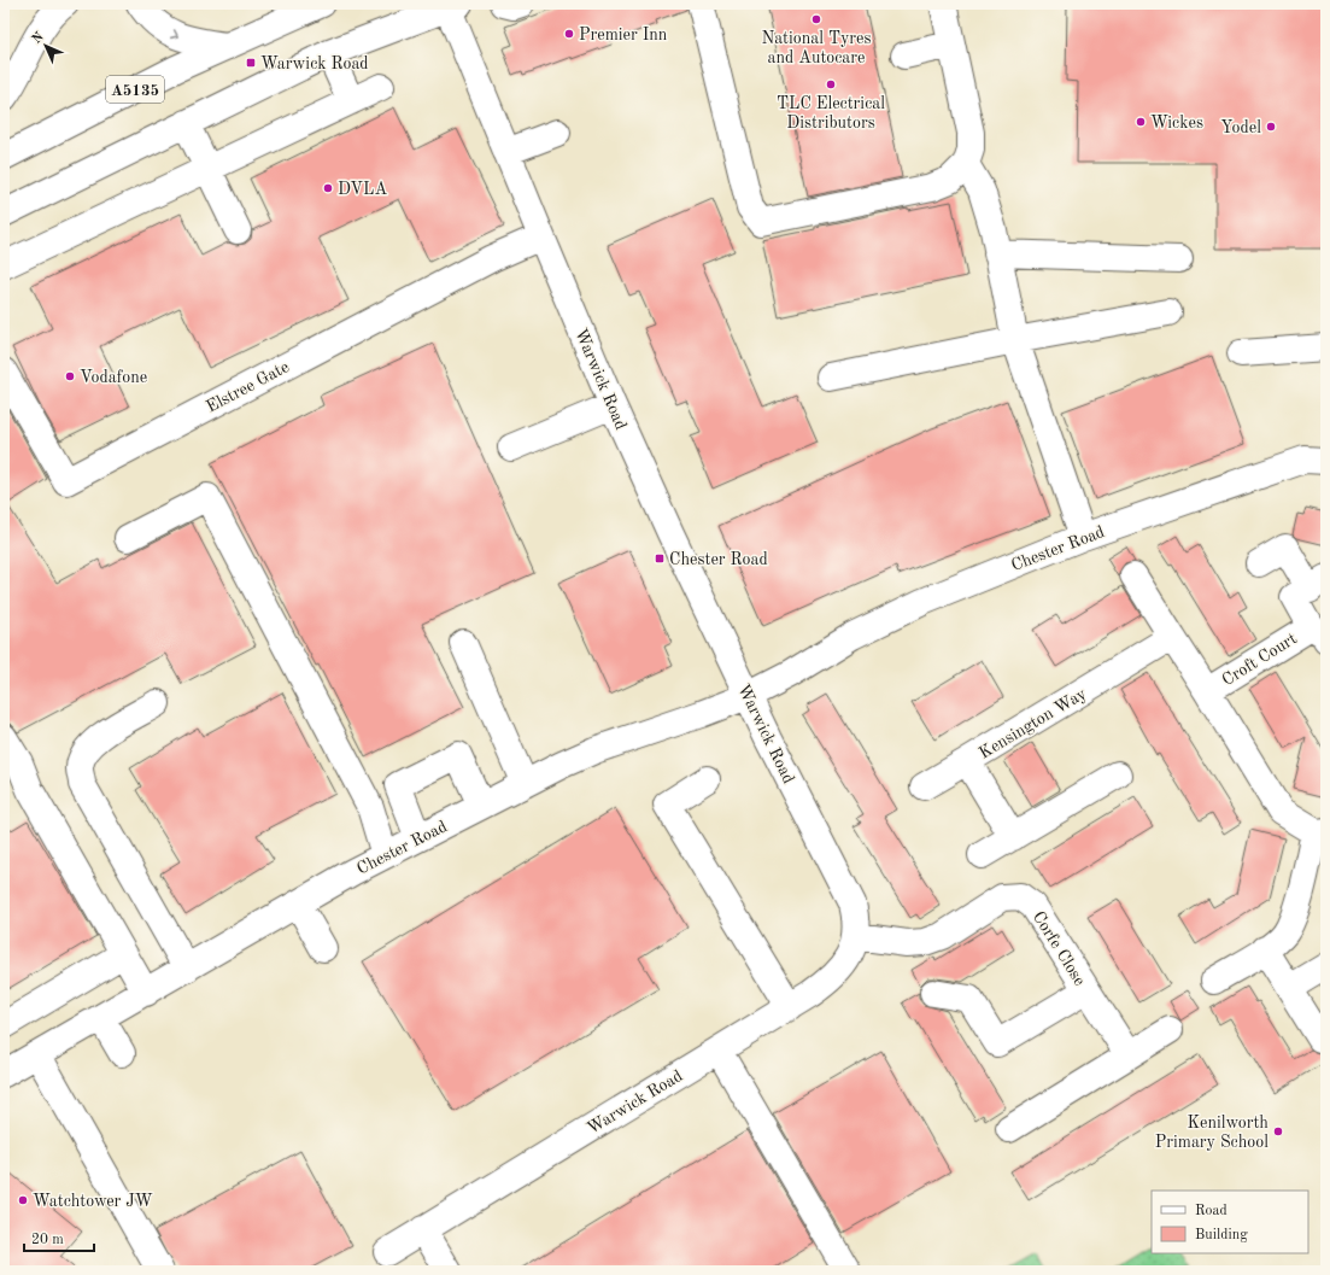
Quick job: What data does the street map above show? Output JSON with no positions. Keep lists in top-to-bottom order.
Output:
{
  "streets": {
    "street": [
      "A5135",
      "Warwick Road",
      "Elstree Gate",
      "Chester Road",
      "Croft Court",
      "Kensington Way",
      "Corfe Close"
    ]
  },
  "crossings": [
    ["Warwick Road", "Elstree Gate"],
    ["Warwick Road", "Chester Road"],
    ["Warwick Road", "Corfe Close"]
  ],
  "places": {
    "other": [
      "National Tyres and Autocare",
      "Premier Inn",
      "TLC Electrical Distributors",
      "Wickes",
      "Yodel",
      "DVLA",
      "Vodafone",
      "Kenilworth Primary School",
      "Watchtower JW"
    ],
    "transit": ["Warwick Road", "Chester Road"]
  },
  "legend": ["Road", "Building"],
  "scale_bar": "20 m",
  "north": "top left"
}
